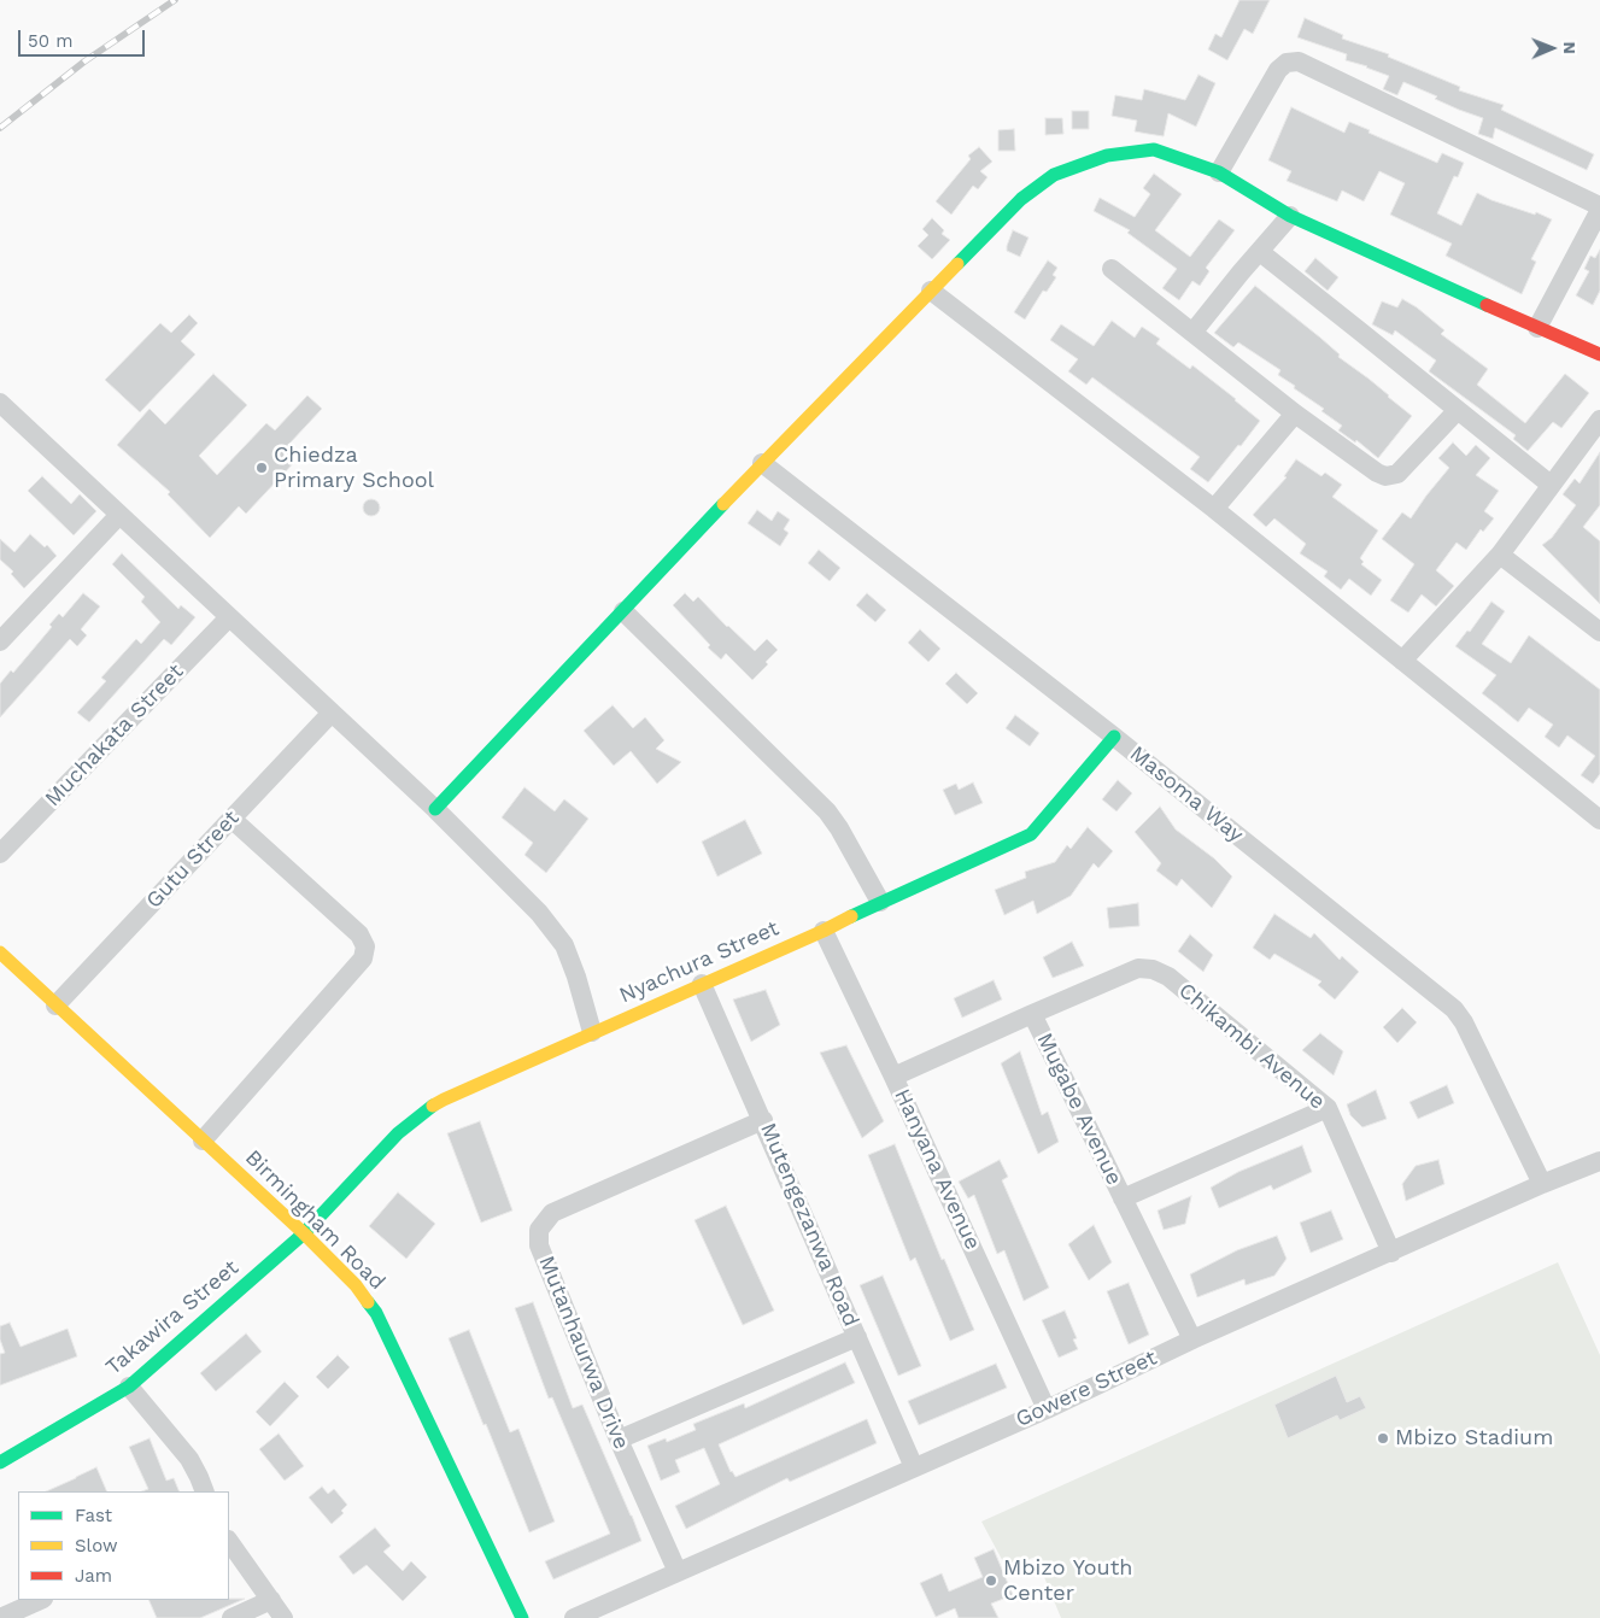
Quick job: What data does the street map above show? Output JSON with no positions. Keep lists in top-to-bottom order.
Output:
{
  "streets": {
    "street": [
      "Muchakata Street",
      "Masoma Way",
      "Gutu Street",
      "Nyachura Street",
      "Chikambi Avenue",
      "Mugabe Avenue",
      "Hanyana Avenue",
      "Birmingham Road",
      "Mutengezanwa Road",
      "Takawira Street",
      "Mutanhaurwa Drive",
      "Gowere Street"
    ]
  },
  "crossings": [
    ["Masoma Way", "Nyachura Street"],
    ["Masoma Way", "Gowere Street"],
    ["Gutu Street", "Birmingham Road"],
    ["Nyachura Street", "Hanyana Avenue"],
    ["Nyachura Street", "Birmingham Road"],
    ["Nyachura Street", "Mutengezanwa Road"],
    ["Nyachura Street", "Takawira Street"],
    ["Chikambi Avenue", "Mugabe Avenue"],
    ["Chikambi Avenue", "Gowere Street"],
    ["Mugabe Avenue", "Hanyana Avenue"],
    ["Mugabe Avenue", "Gowere Street"],
    ["Hanyana Avenue", "Gowere Street"],
    ["Birmingham Road", "Takawira Street"],
    ["Mutengezanwa Road", "Mutanhaurwa Drive"],
    ["Mutengezanwa Road", "Gowere Street"],
    ["Mutanhaurwa Drive", "Gowere Street"]
  ],
  "places": ["Chiedza Primary School", "Mbizo Stadium", "Mbizo Youth Center"],
  "legend": ["Fast", "Slow", "Jam"],
  "scale_bar": "50 m",
  "north": "right"
}
